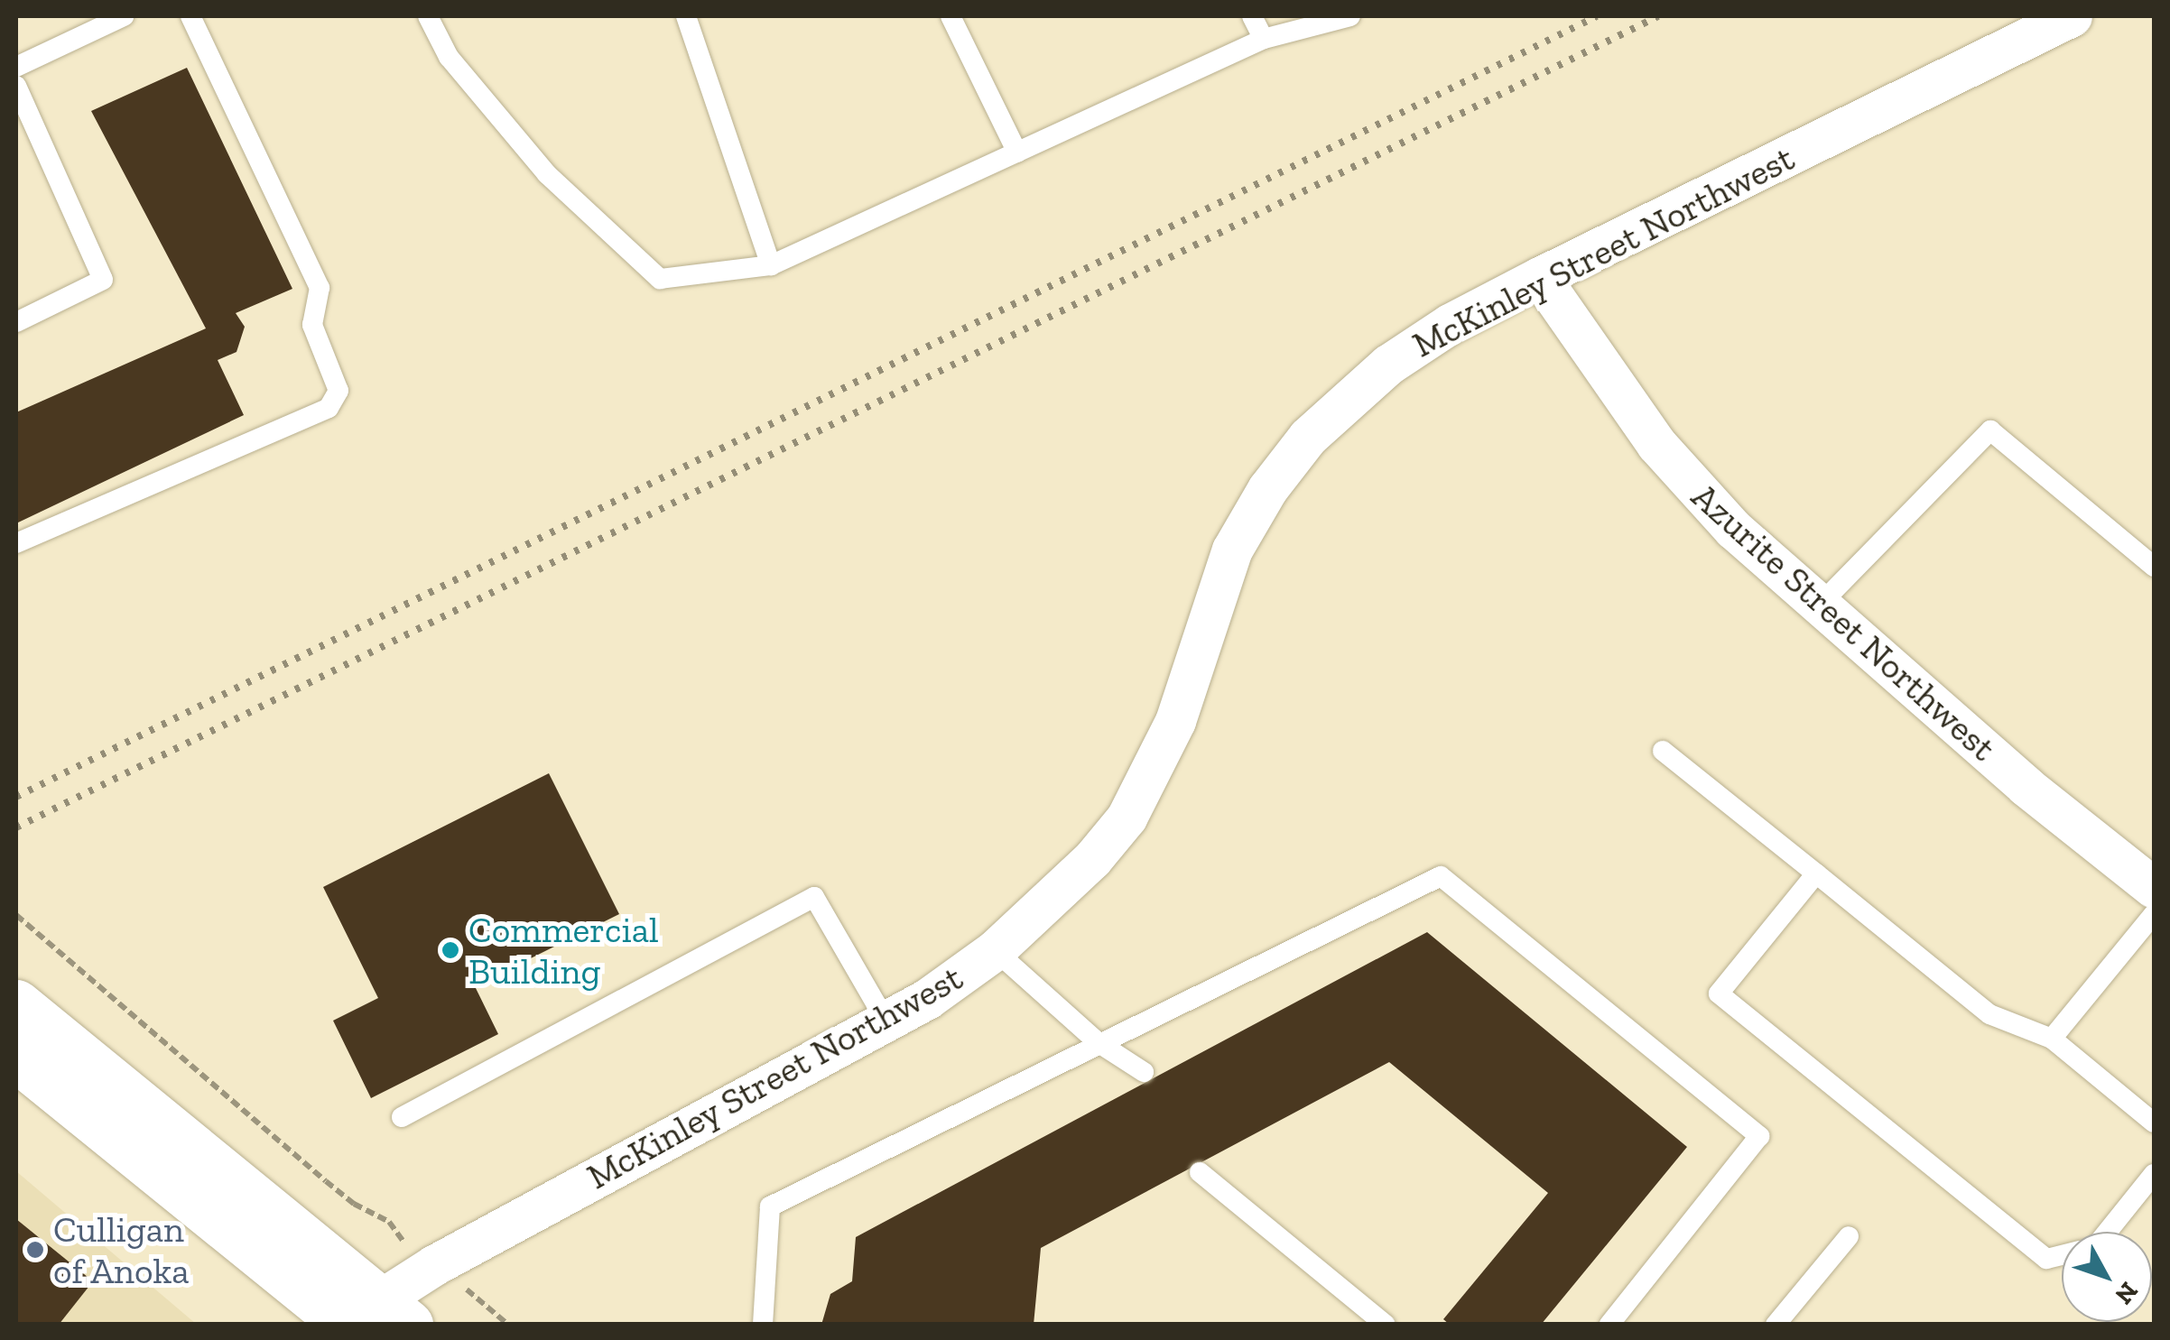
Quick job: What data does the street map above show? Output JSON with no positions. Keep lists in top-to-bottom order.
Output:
{
  "streets": {
    "street": ["McKinley Street Northwest", "Azurite Street Northwest"]
  },
  "crossings": [
    ["McKinley Street Northwest", "Azurite Street Northwest"]
  ],
  "places": ["Commercial Building", "Culligan of Anoka"],
  "north": "bottom right"
}
